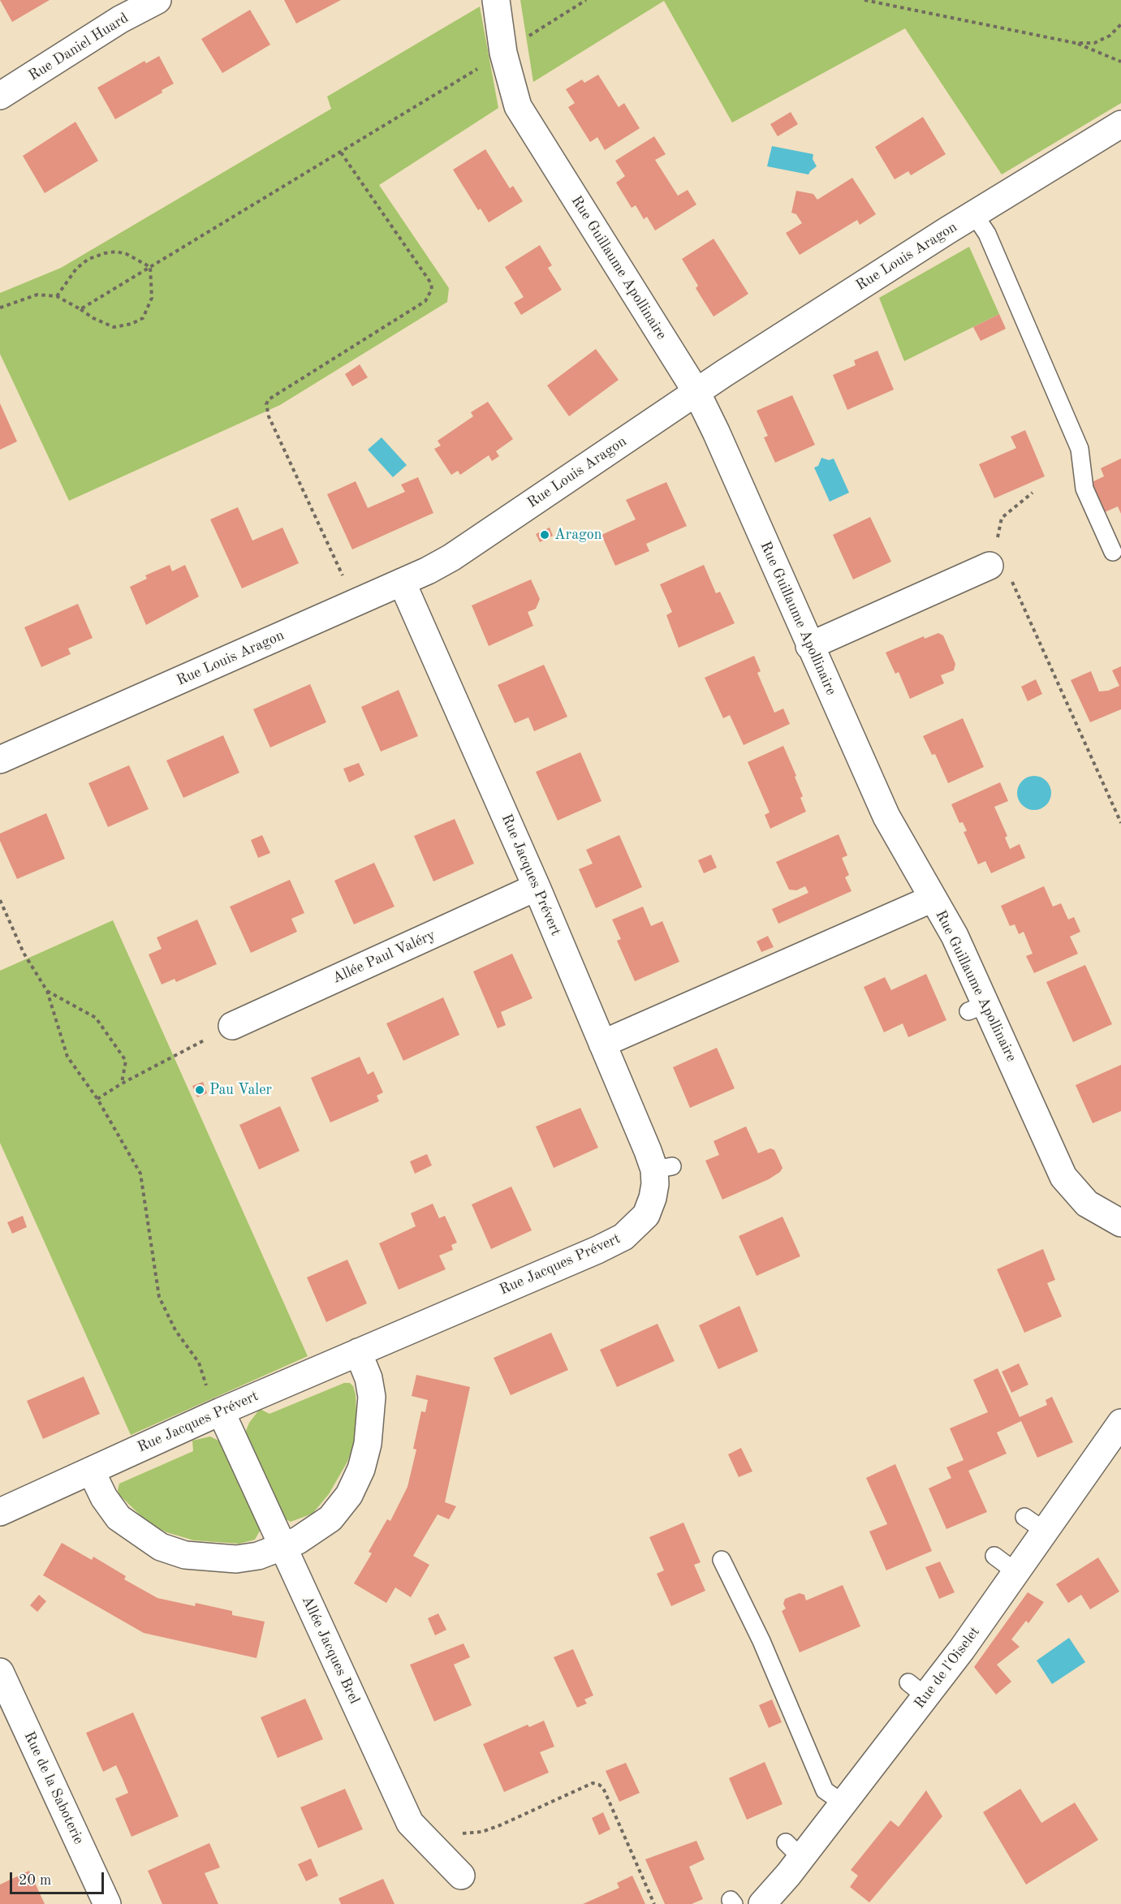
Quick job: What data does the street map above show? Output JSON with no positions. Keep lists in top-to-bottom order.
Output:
{
  "streets": {
    "street": [
      "Rue Daniel Huard",
      "Rue Louis Aragon",
      "Rue Guillaume Apollinaire",
      "Rue Jacques Prévert",
      "Allée Paul Valéry",
      "Allée Jacques Brel",
      "Rue de l'Oiselet",
      "Rue de la Saboterie"
    ]
  },
  "crossings": [
    ["Rue Louis Aragon", "Rue Guillaume Apollinaire"],
    ["Rue Louis Aragon", "Rue Jacques Prévert"],
    ["Rue Jacques Prévert", "Allée Paul Valéry"],
    ["Rue Jacques Prévert", "Allée Jacques Brel"]
  ],
  "places": ["Aragon", "Pau Valer"],
  "scale_bar": "20 m"
}
